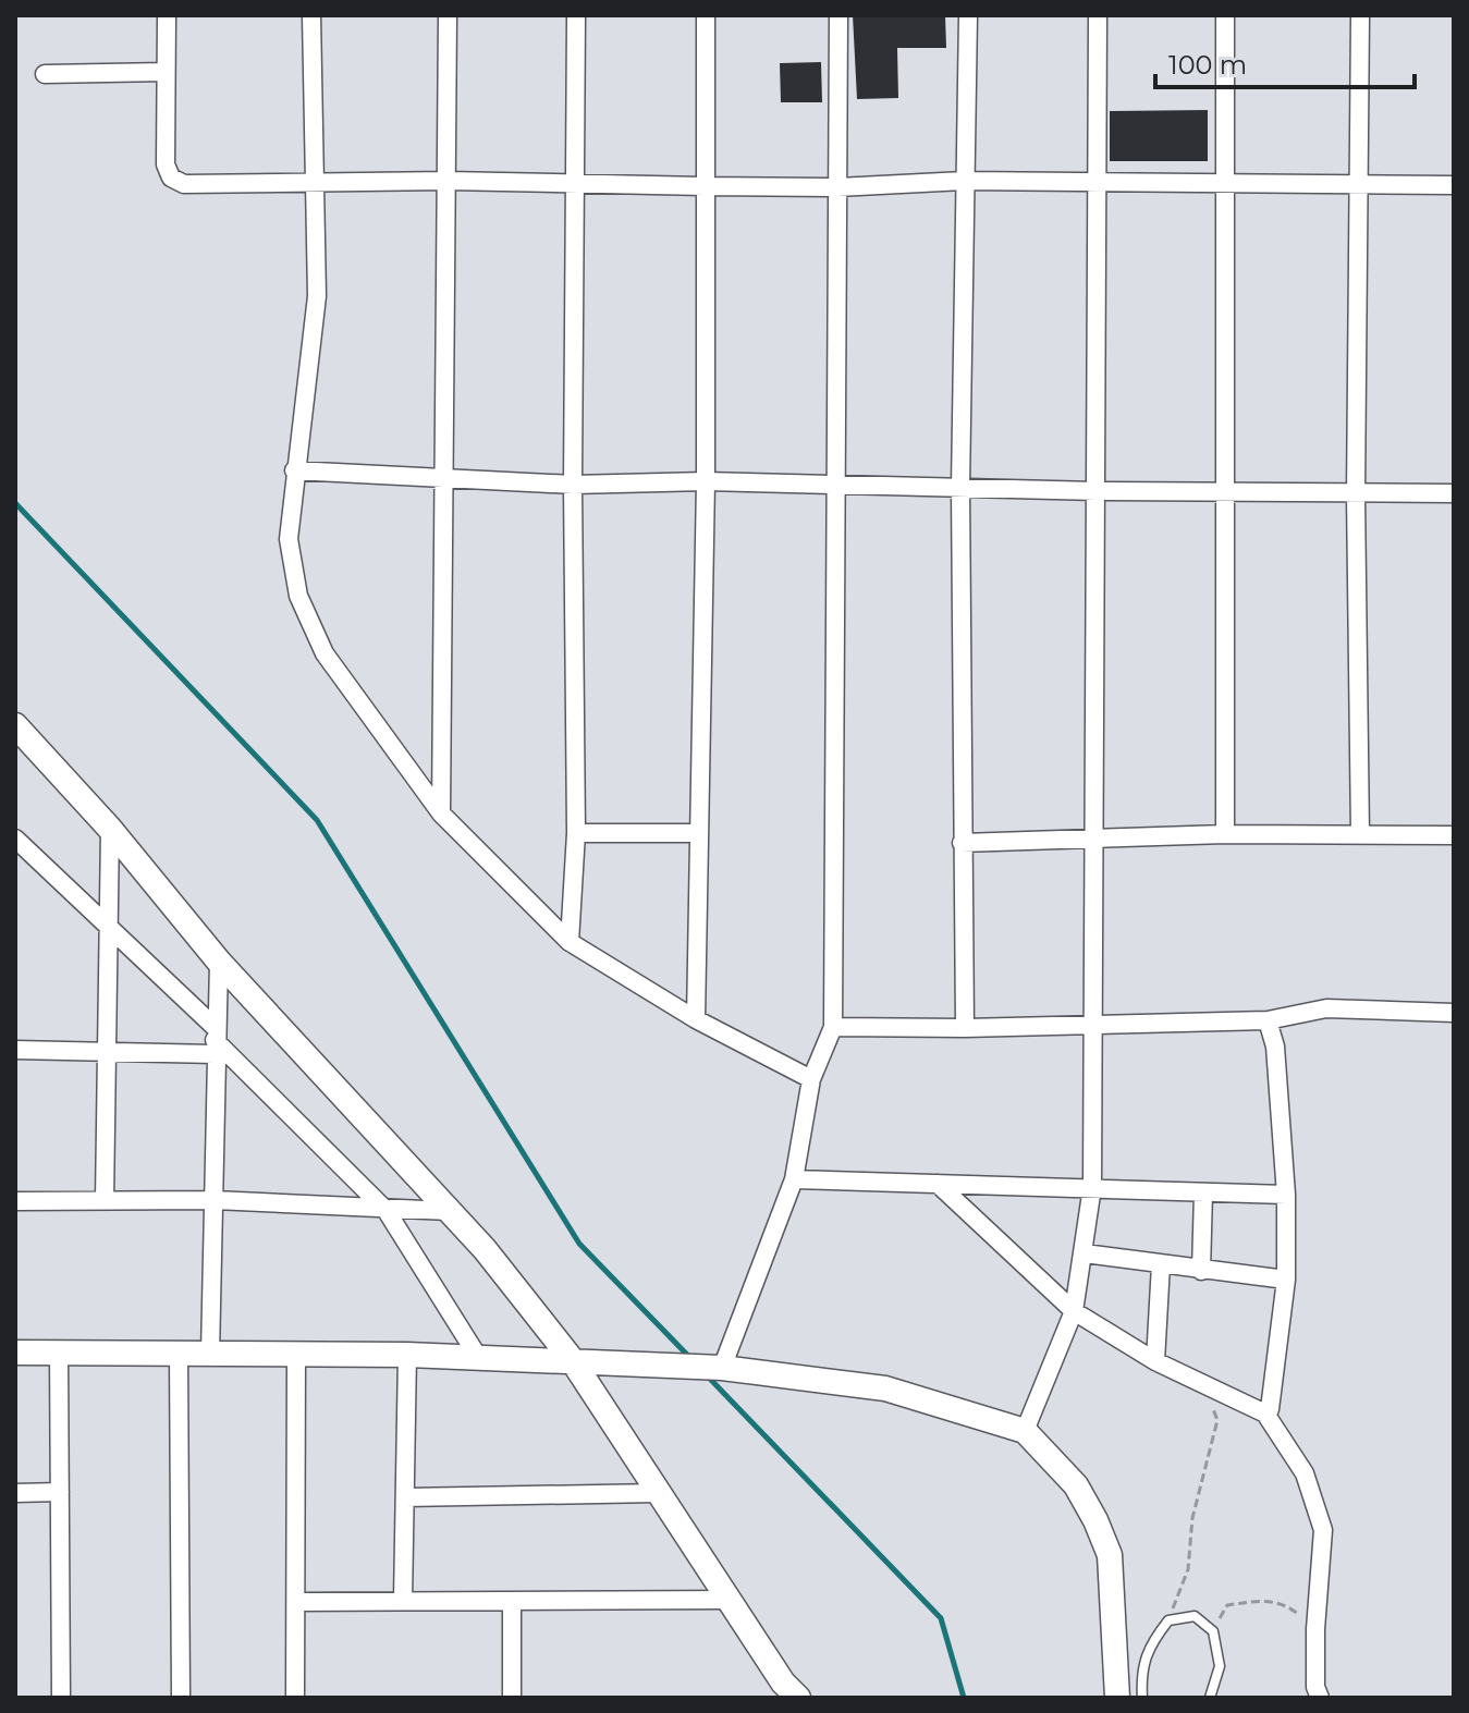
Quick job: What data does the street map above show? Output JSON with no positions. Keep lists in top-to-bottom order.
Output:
{
  "scale_bar": "100 m"
}
